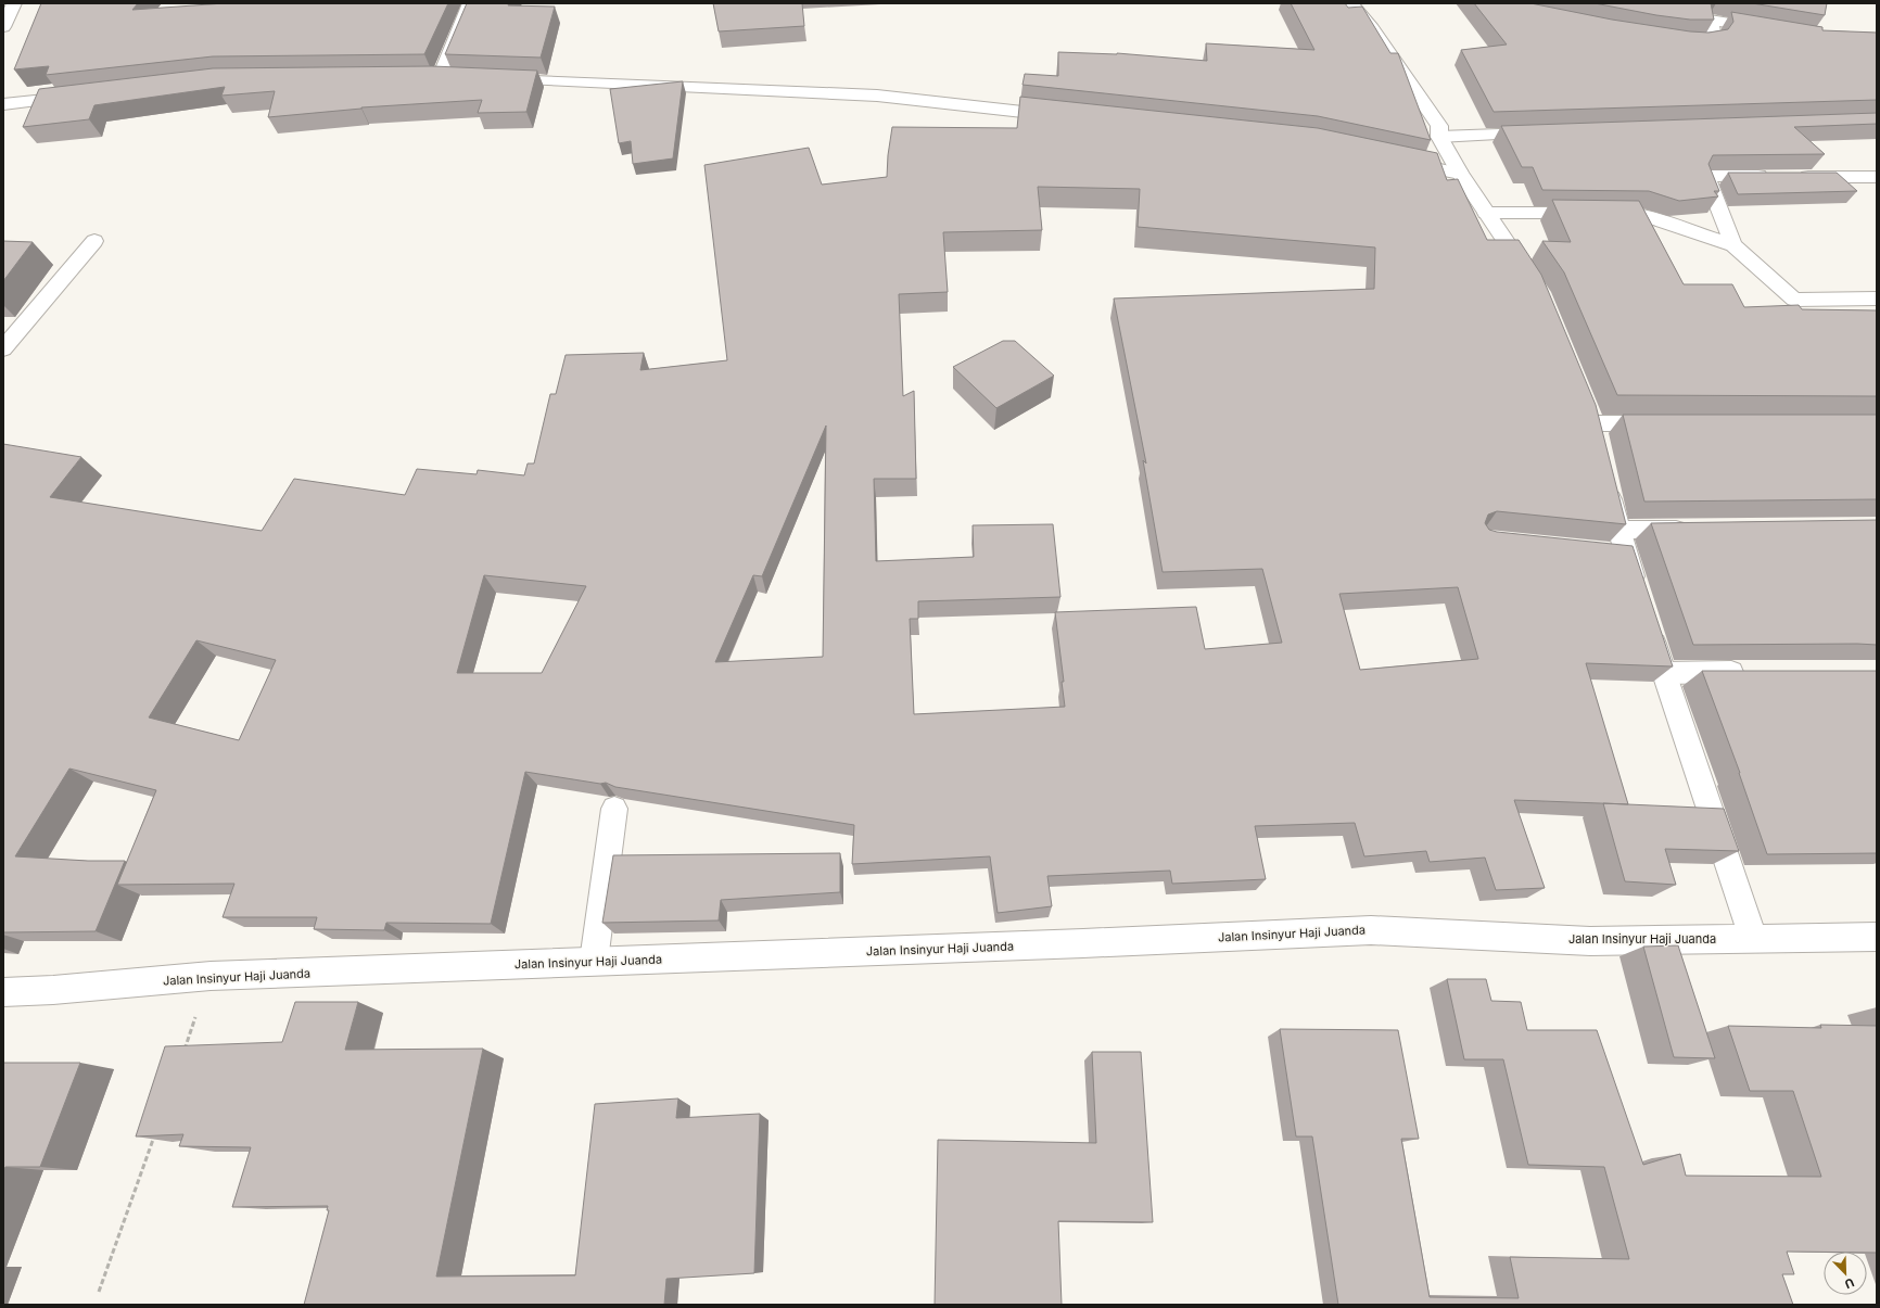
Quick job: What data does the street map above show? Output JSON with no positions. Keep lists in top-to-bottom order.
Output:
{
  "streets": {
    "street": ["Jalan Insinyur Haji Juanda"]
  },
  "north": "bottom right"
}
